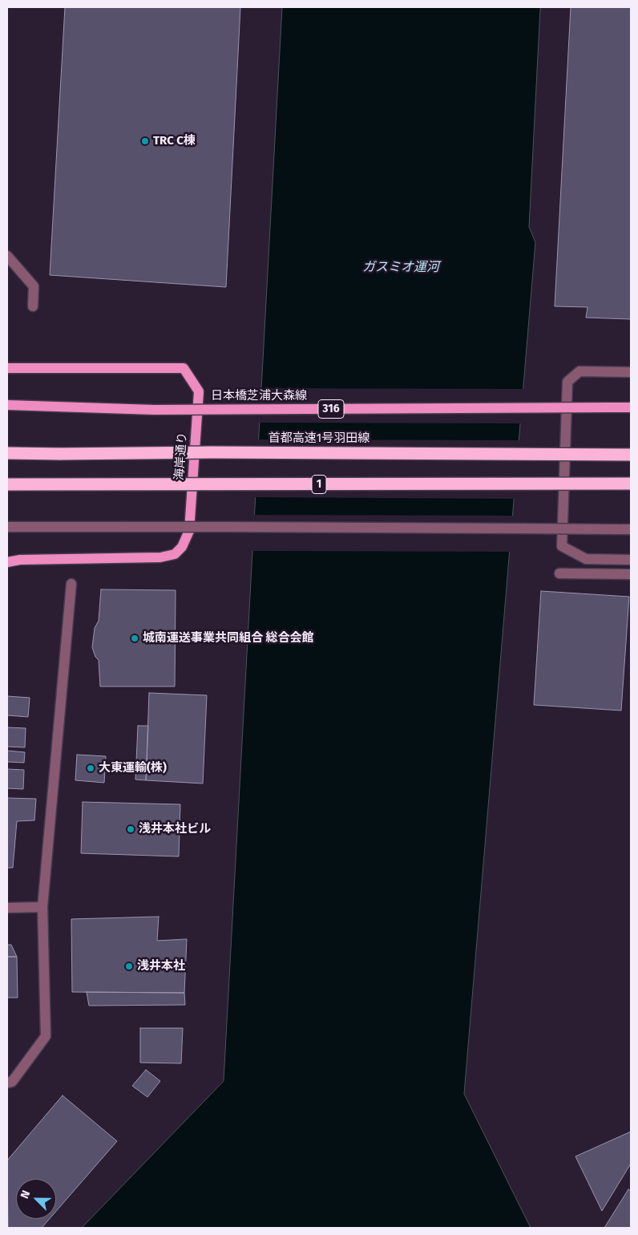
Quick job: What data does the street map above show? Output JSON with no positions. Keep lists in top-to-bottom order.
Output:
{
  "streets": {
    "highway": ["首都高速1号羽田線", "1"],
    "main road": ["日本橋芝浦大森線", "316", "海岸通り"]
  },
  "water": ["ガスミオ運河"],
  "places": [
    "TRC C棟",
    "城南運送事業共同組合 総合会館",
    "大東運輸(株)",
    "浅井本社ビル",
    "浅井本社"
  ],
  "north": "top left"
}
